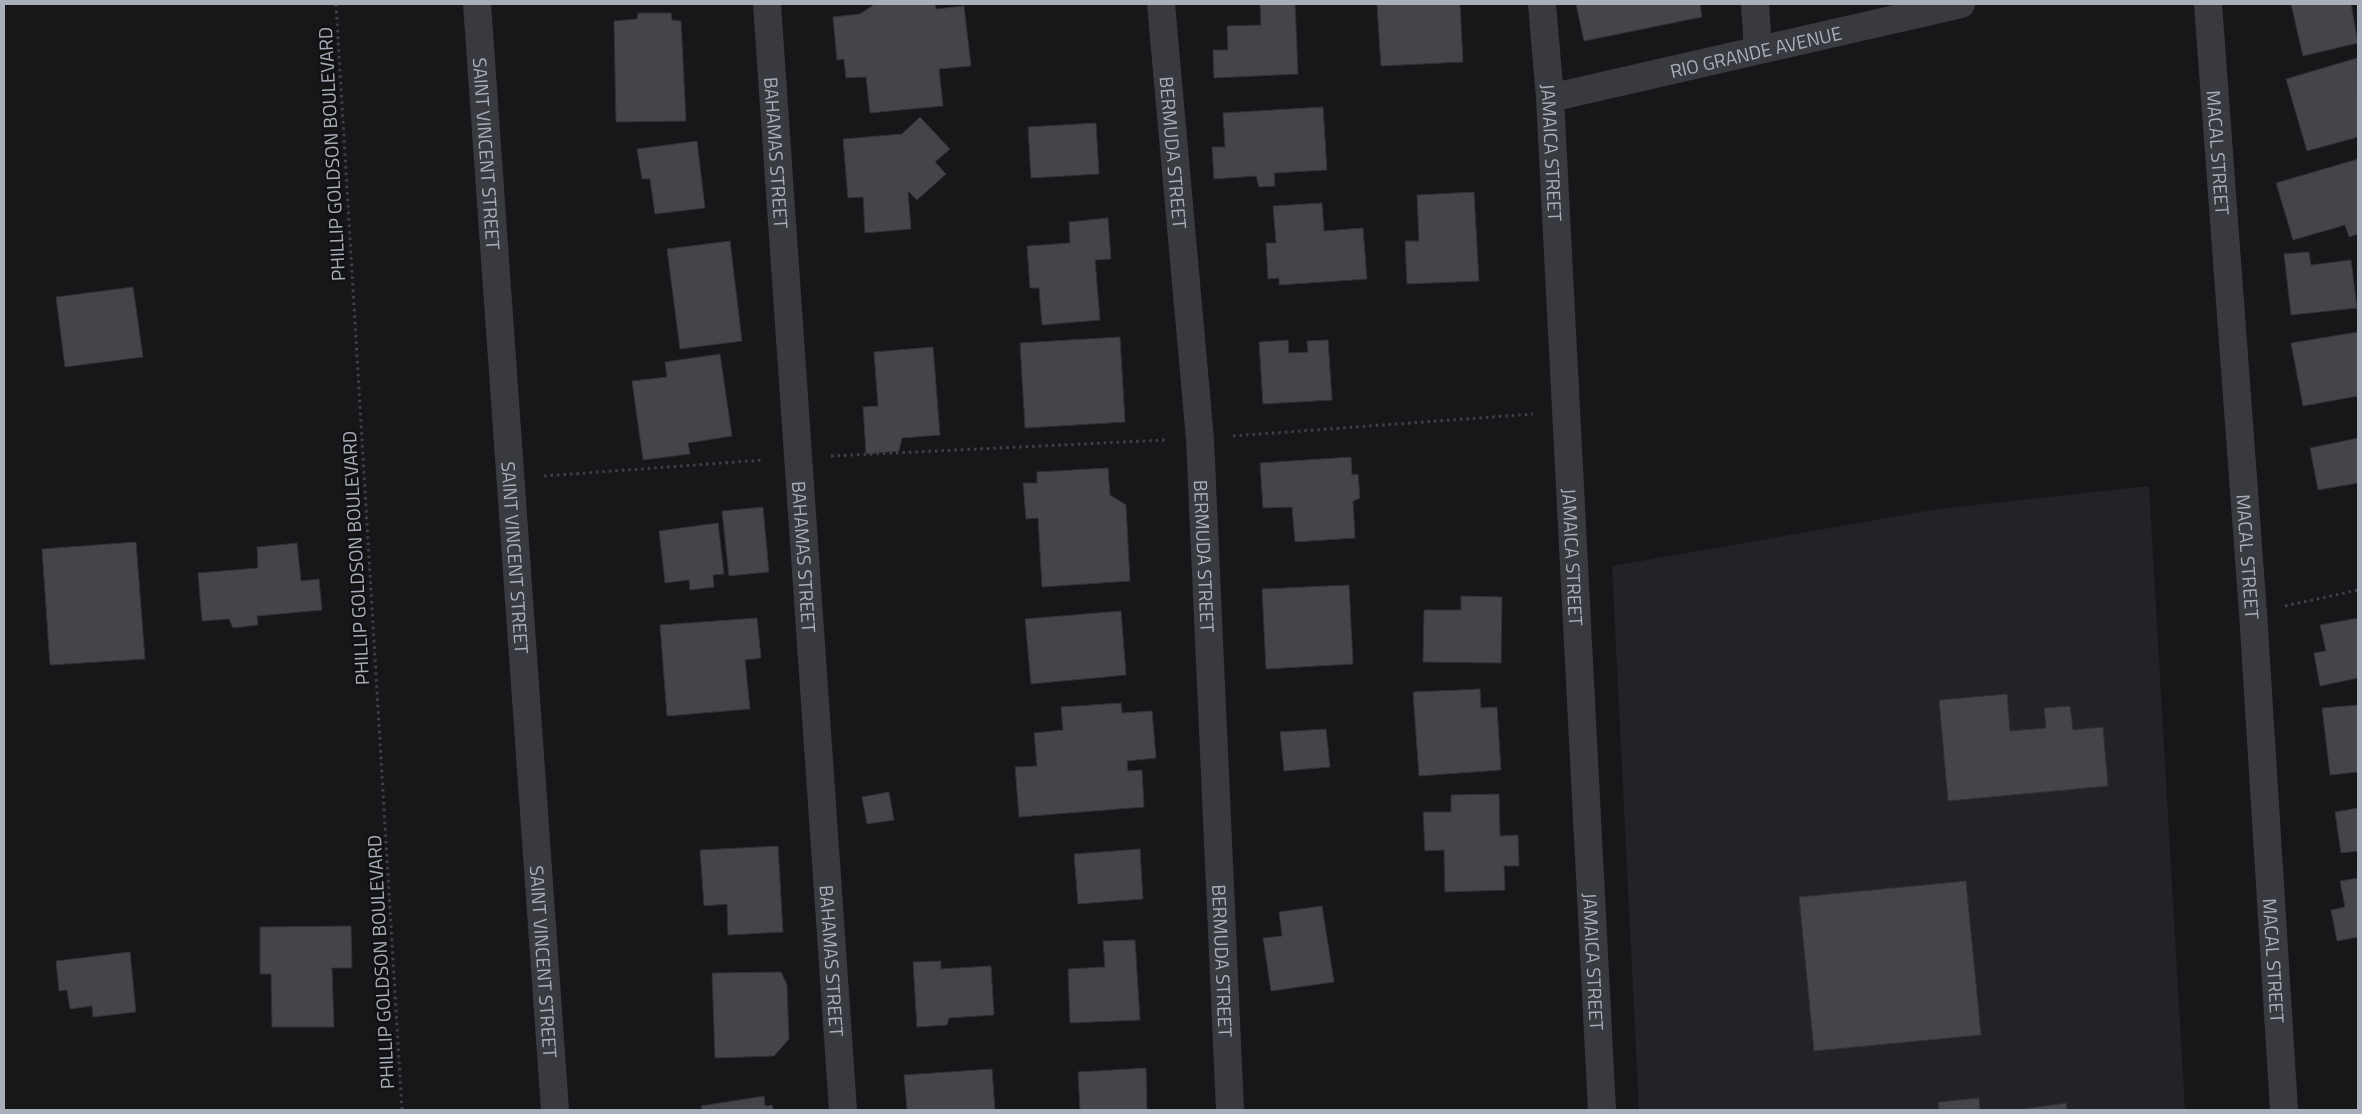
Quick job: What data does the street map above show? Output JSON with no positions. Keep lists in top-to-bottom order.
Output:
{
  "streets": {
    "street": [
      "RIO GRANDE AVENUE",
      "JAMAICA STREET",
      "SAINT VINCENT STREET",
      "BAHAMAS STREET",
      "BERMUDA STREET",
      "MACAL STREET"
    ],
    "path": ["PHILLIP GOLDSON BOULEVARD"]
  },
  "crossings": [
    ["RIO GRANDE AVENUE", "JAMAICA STREET"]
  ]
}
